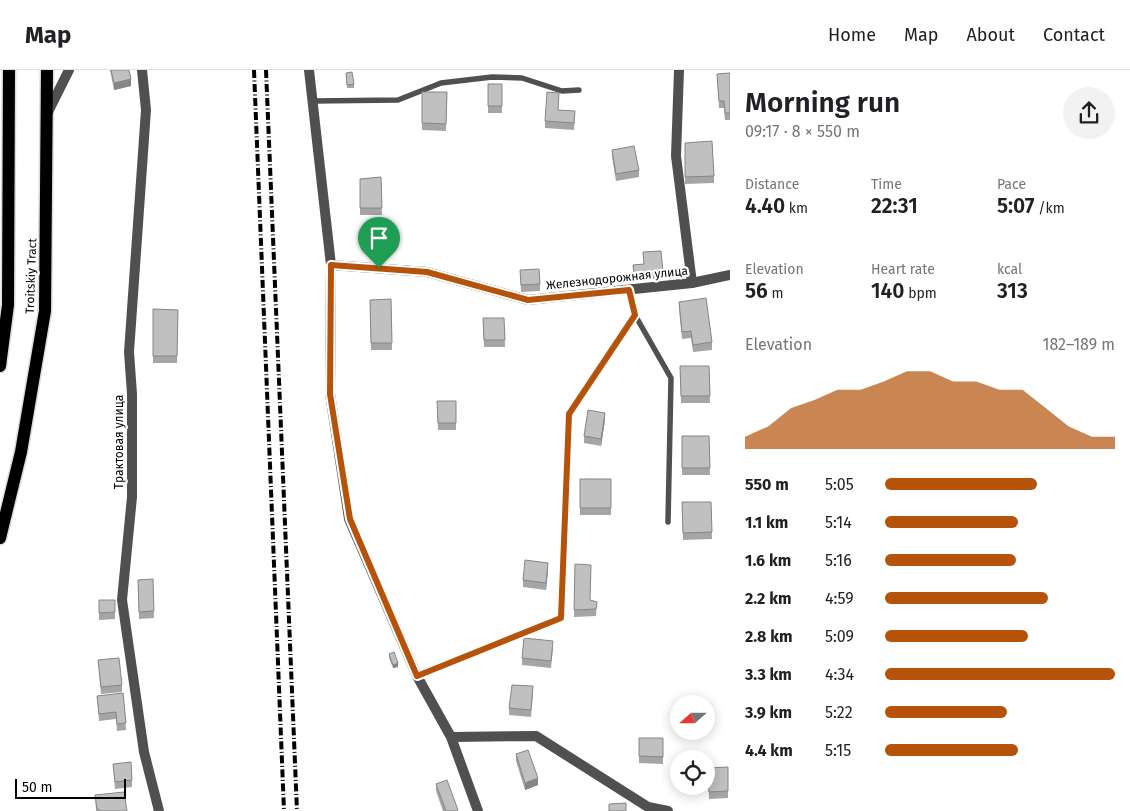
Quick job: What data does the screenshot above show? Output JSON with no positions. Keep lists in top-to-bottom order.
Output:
{
  "streets": {
    "main road": ["Troitskiy Tract"],
    "street": ["Железнодорожная улица", "Трактовая улица"]
  },
  "scale_bar": "50 m",
  "north": "left",
  "page": {
    "header": "Map",
    "nav": [
      "Home",
      "Map",
      "About",
      "Contact"
    ],
    "heading": ["Morning run", "09:17 · 8 × 550 m"],
    "stats": [
      ["Distance", "4.40 km"],
      ["Time", "22:31"],
      ["Pace", "5:07 /km"],
      ["Elevation", "56 m"],
      ["Heart rate", "140 bpm"],
      ["kcal", "313"]
    ],
    "chart": ["Elevation", "182–189 m"],
    "list": [
      {
        "name": "550 m",
        "note": "5:05"
      },
      {
        "name": "1.1 km",
        "note": "5:14"
      },
      {
        "name": "1.6 km",
        "note": "5:16"
      },
      {
        "name": "2.2 km",
        "note": "4:59"
      },
      {
        "name": "2.8 km",
        "note": "5:09"
      },
      {
        "name": "3.3 km",
        "note": "4:34"
      },
      {
        "name": "3.9 km",
        "note": "5:22"
      },
      {
        "name": "4.4 km",
        "note": "5:15"
      }
    ],
    "scale": "50 m"
  }
}
